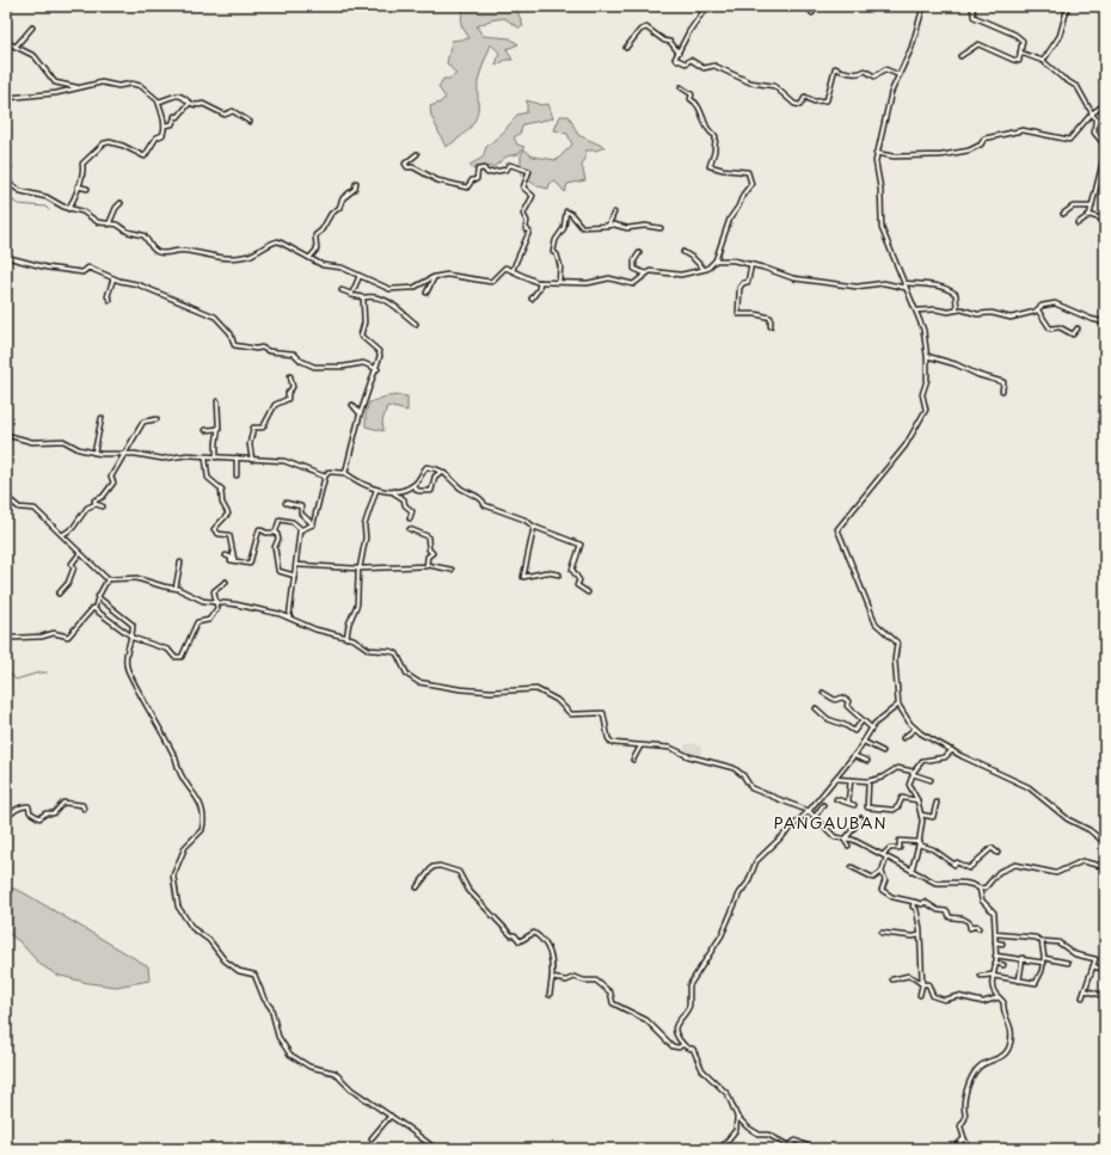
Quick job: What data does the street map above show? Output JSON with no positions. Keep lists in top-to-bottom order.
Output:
{
  "districts": ["PANGAUBAN"]
}
